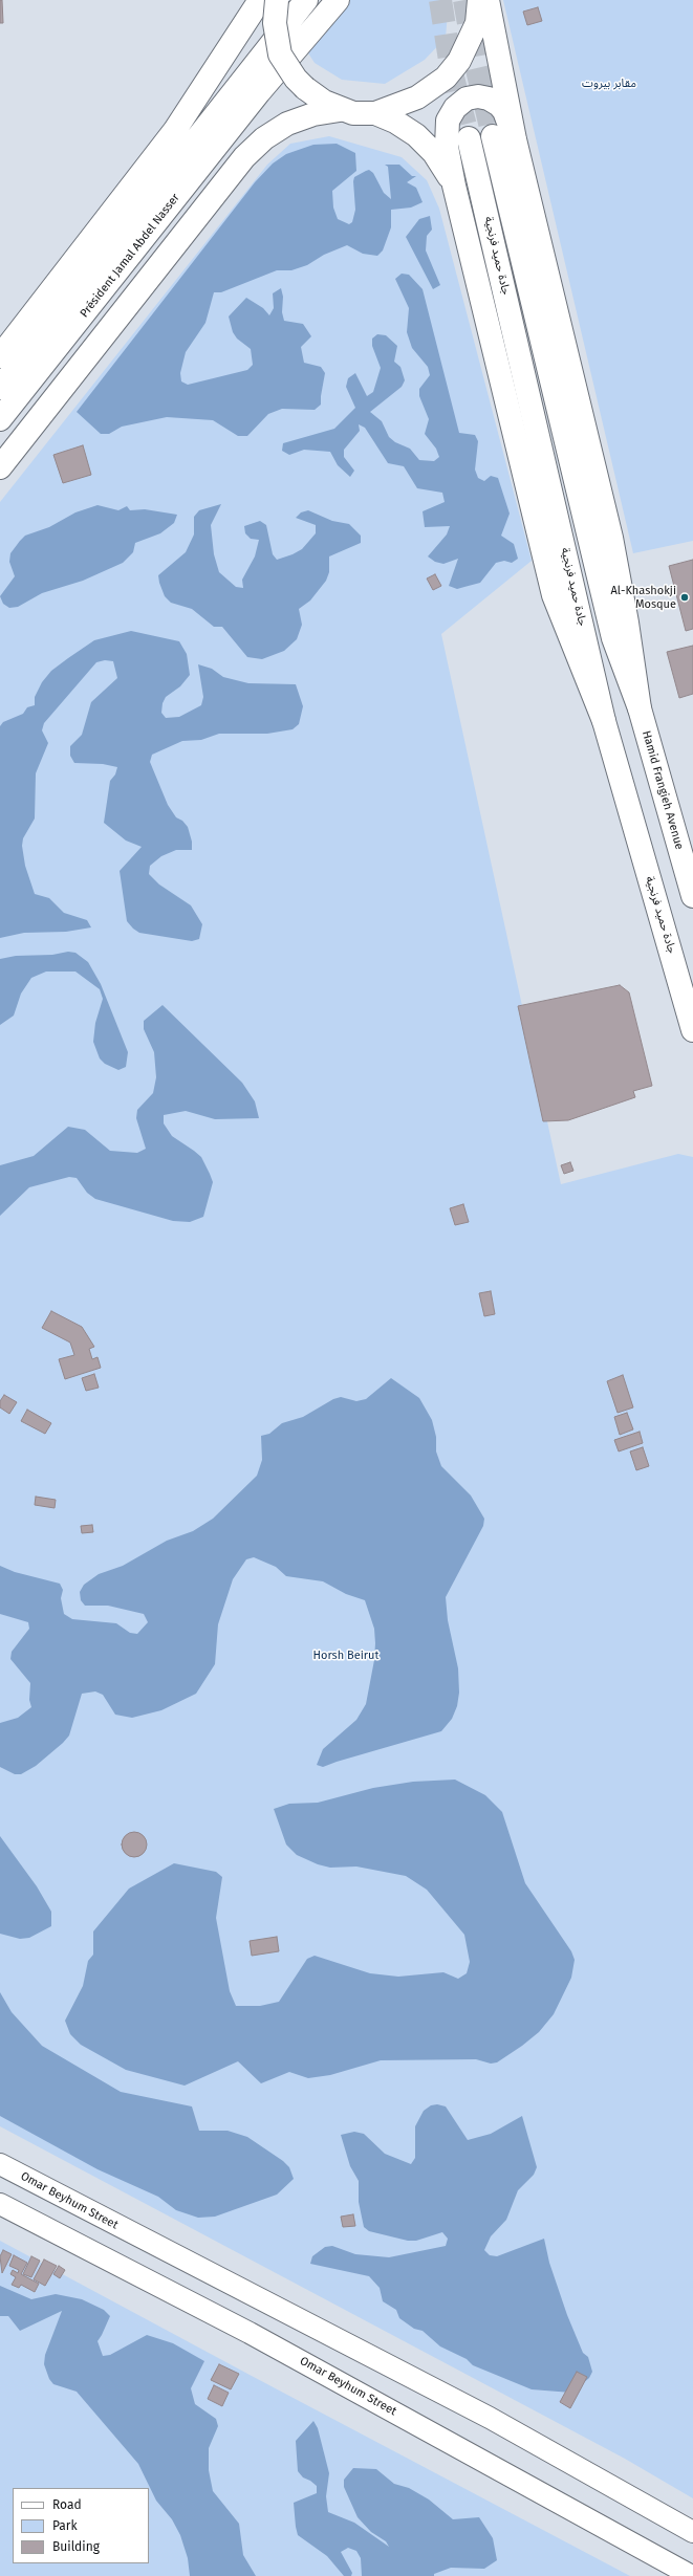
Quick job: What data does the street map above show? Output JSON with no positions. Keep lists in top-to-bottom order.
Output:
{
  "streets": {
    "main road": ["جادة حميد فرنجية", "Hamid Frangieh Avenue", "Omar Beyhum Street"]
  },
  "crossings": [
    ["جادة حميد فرنجية", "Hamid Frangieh Avenue"]
  ],
  "parks": ["مقابر بيروت", "Horsh Beirut"],
  "places": ["Al-Khashokji Mosque"],
  "legend": ["Road", "Park", "Building"]
}
